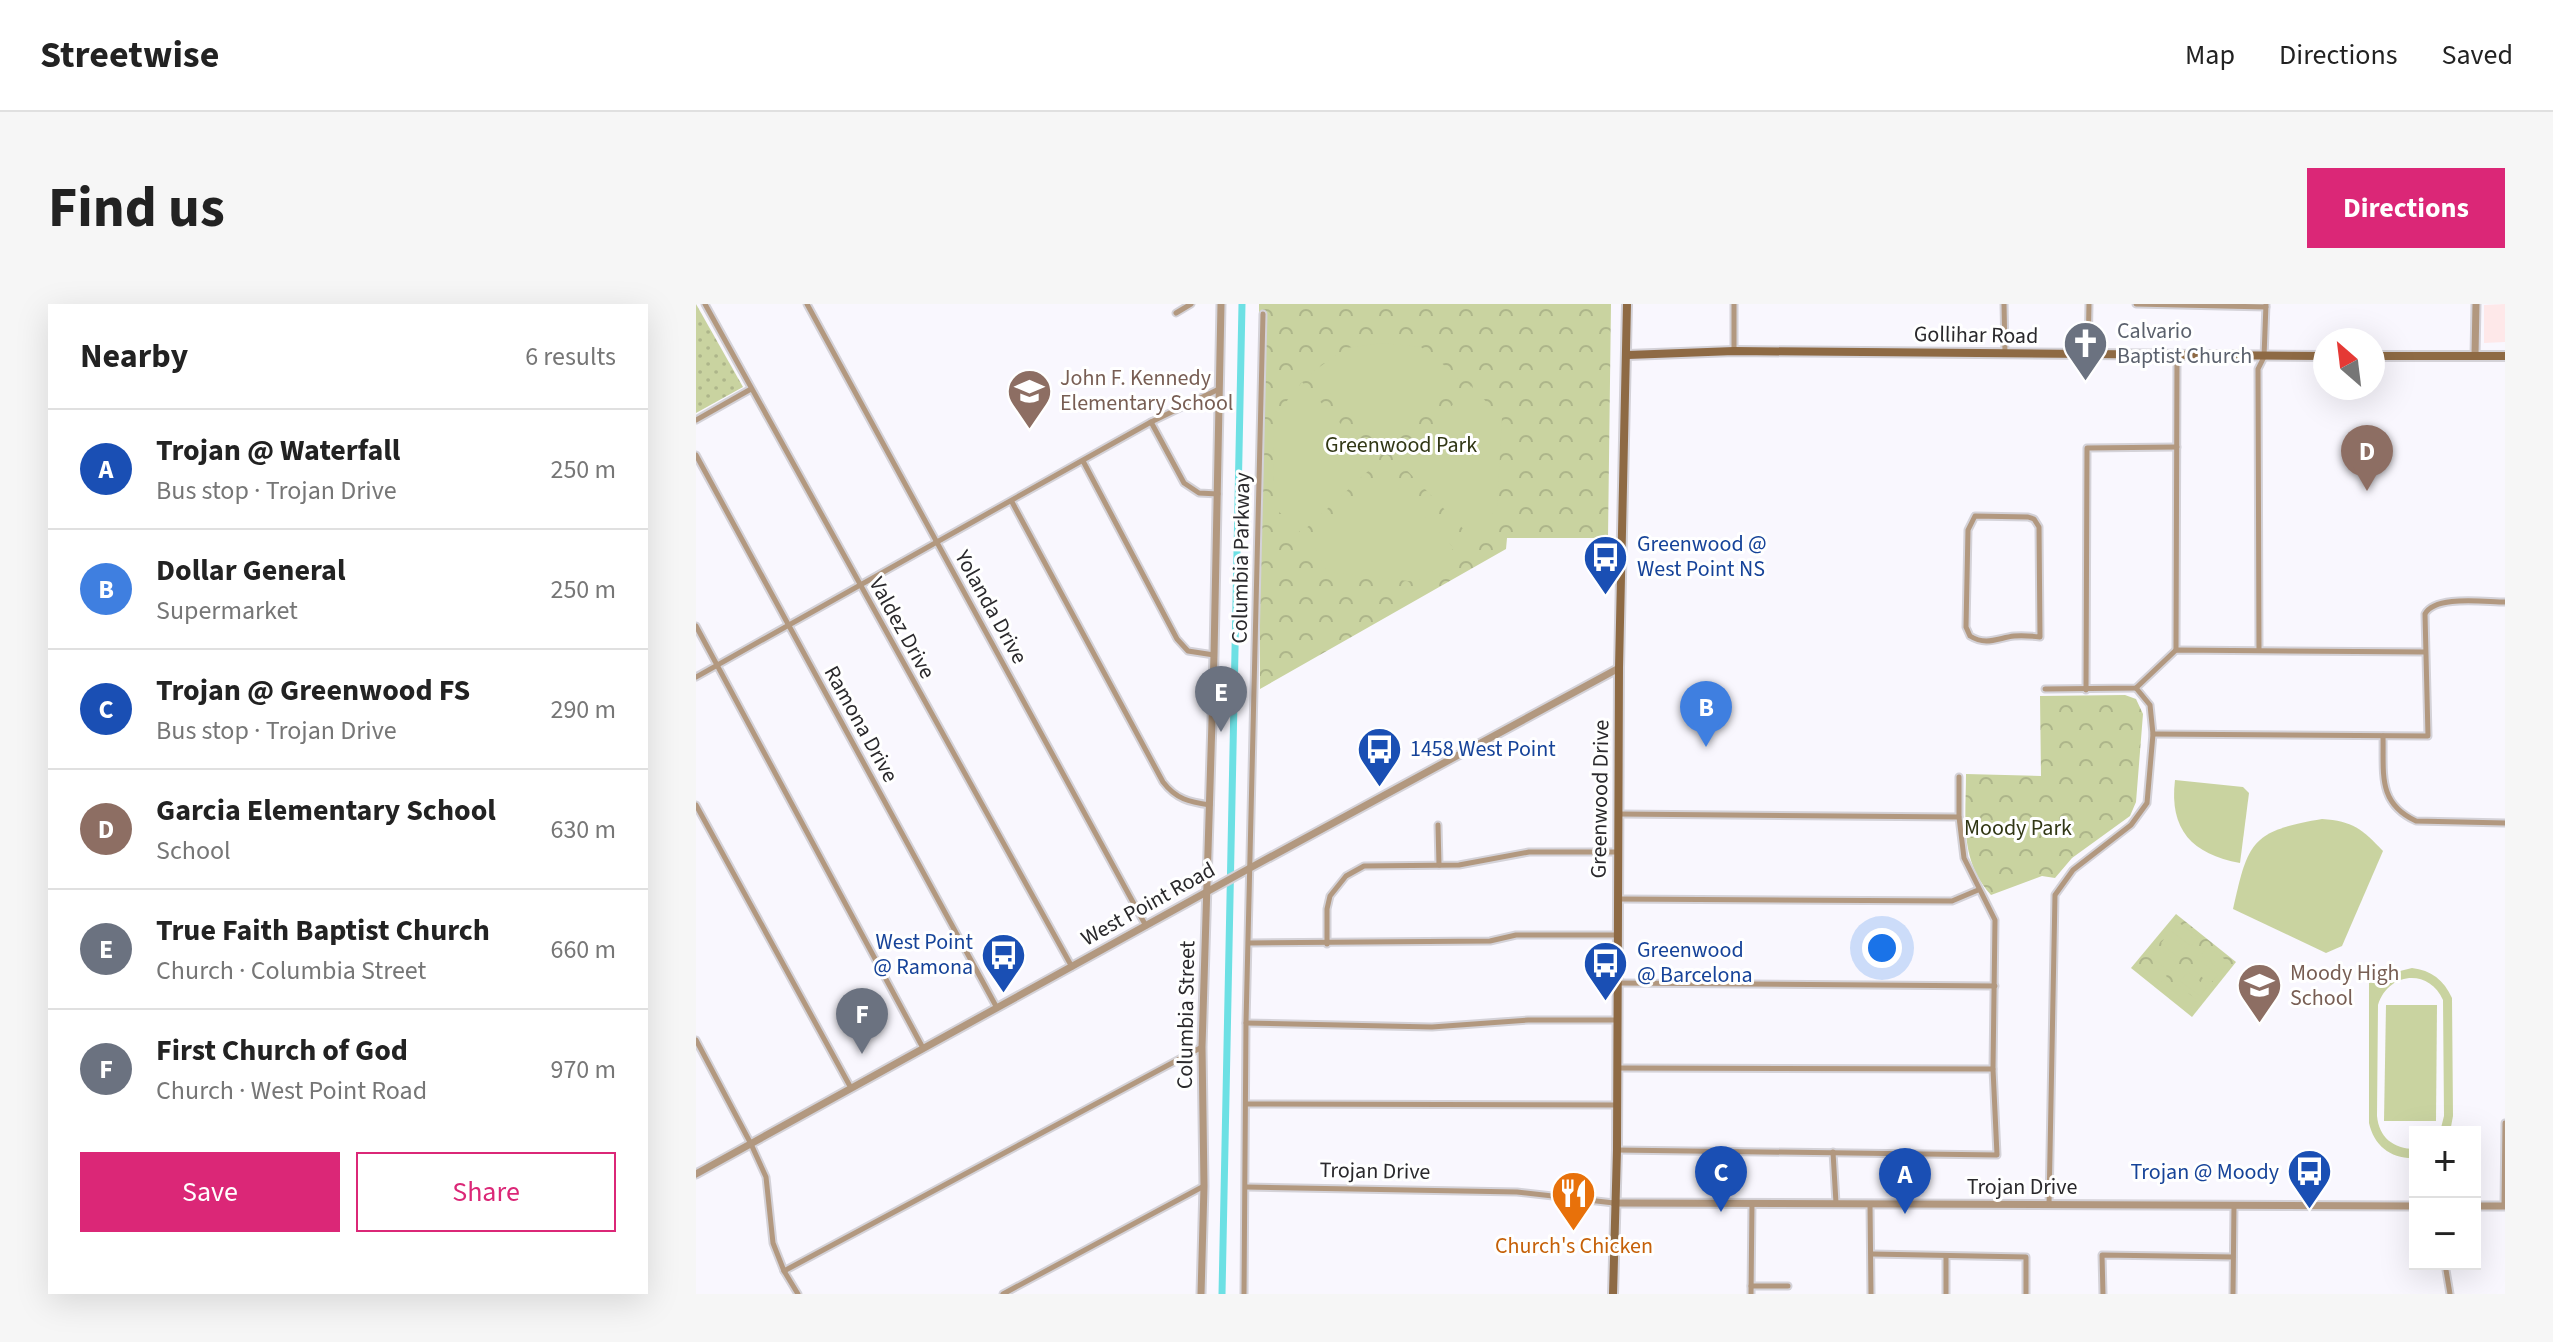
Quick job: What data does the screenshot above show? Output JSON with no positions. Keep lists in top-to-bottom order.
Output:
{
  "streets": {
    "main road": ["Gollihar Road", "Greenwood Drive"],
    "street": [
      "Columbia Parkway",
      "Yolanda Drive",
      "Valdez Drive",
      "Ramona Drive",
      "West Point Road",
      "Columbia Street",
      "Trojan Drive"
    ]
  },
  "crossings": [
    ["Gollihar Road", "Greenwood Drive"],
    ["Columbia Parkway", "West Point Road"],
    ["Columbia Parkway", "Trojan Drive"],
    ["Yolanda Drive", "West Point Road"],
    ["Valdez Drive", "West Point Road"],
    ["Ramona Drive", "West Point Road"],
    ["Greenwood Drive", "West Point Road"],
    ["Greenwood Drive", "Trojan Drive"],
    ["West Point Road", "Columbia Street"]
  ],
  "parks": ["Greenwood Park", "Moody Park"],
  "places": {
    "church": ["Calvario Baptist Church"],
    "school or university": ["John F. Kennedy Elementary School", "Moody High School"],
    "bus stop": [
      "Greenwood @ West Point NS",
      "1458 West Point",
      "West Point @ Ramona",
      "Greenwood @ Barcelona",
      "Trojan @ Moody"
    ],
    "restaurant": ["Church's Chicken"]
  },
  "north": "top left",
  "page": {
    "header": "Streetwise",
    "nav": ["Map", "Directions", "Saved"],
    "buttons": [
      "Directions",
      ["Save", "Share"]
    ],
    "title": "Find us",
    "heading": ["Nearby", "6 results"],
    "list": [
      {
        "mark": "A",
        "name": "Trojan @ Waterfall",
        "note": "Bus stop · Trojan Drive",
        "value": "250 m"
      },
      {
        "mark": "B",
        "name": "Dollar General",
        "note": "Supermarket",
        "value": "250 m"
      },
      {
        "mark": "C",
        "name": "Trojan @ Greenwood FS",
        "note": "Bus stop · Trojan Drive",
        "value": "290 m"
      },
      {
        "mark": "D",
        "name": "Garcia Elementary School",
        "note": "School",
        "value": "630 m"
      },
      {
        "mark": "E",
        "name": "True Faith Baptist Church",
        "note": "Church · Columbia Street",
        "value": "660 m"
      },
      {
        "mark": "F",
        "name": "First Church of God",
        "note": "Church · West Point Road",
        "value": "970 m"
      }
    ],
    "pins": [
      "D",
      "E",
      "B",
      "F",
      "C",
      "A"
    ],
    "map_buttons": ["+", "−"]
  }
}
